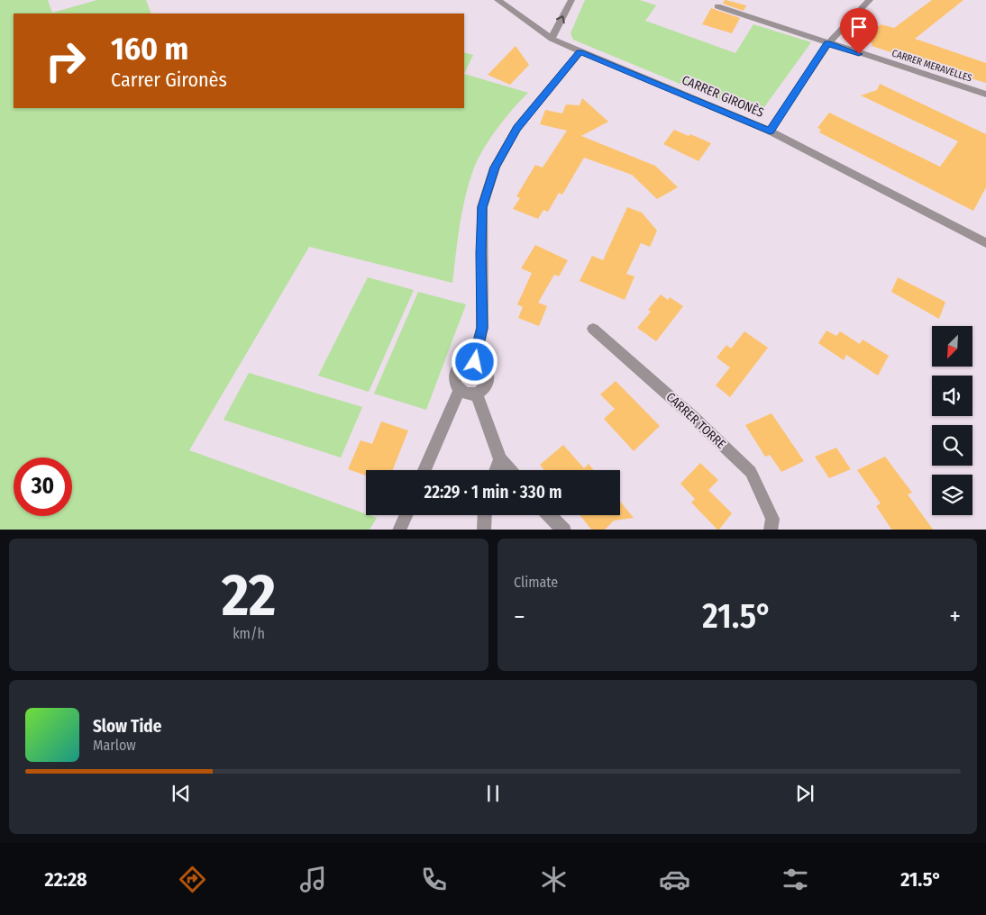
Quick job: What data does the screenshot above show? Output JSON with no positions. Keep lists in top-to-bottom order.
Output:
{
  "streets": {
    "street": ["CARRER MERAVELLES", "CARRER GIRONÈS", "CARRER TORRE"]
  },
  "north": "bottom left",
  "page": {
    "turn": ["160 m", "Carrer Gironès"],
    "limit": "30",
    "trip": "22:29 · 1 min · 330 m",
    "tile": [
      ["22", "km/h"],
      "Climate"
    ],
    "heat": ["−", "21.5°", "+"],
    "song": ["Slow Tide", "Marlow"],
    "tabs": ["22:28", "21.5°"]
  }
}
